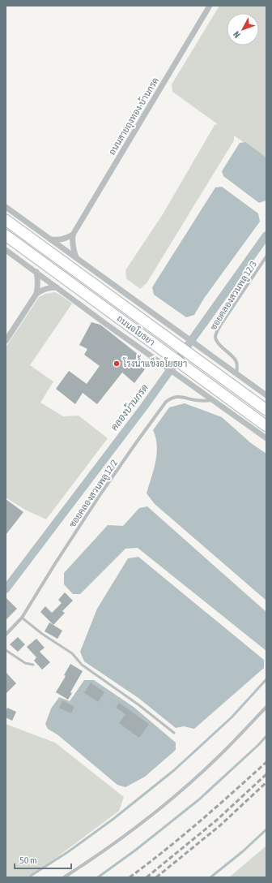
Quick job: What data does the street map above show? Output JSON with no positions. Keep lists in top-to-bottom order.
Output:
{
  "streets": {
    "main road": ["ถนนอโยธยา"],
    "street": ["ถนนสายถุงทอง-บ้านกรด", "ซอยคลองสวนพลู 12/3", "ซอยคลองสวนพลู 12/2"]
  },
  "crossings": [
    ["ถนนอโยธยา", "ซอยคลองสวนพลู 12/2"]
  ],
  "water": ["คลองบ้านกรด"],
  "places": ["โรงน้ำแข็งอโยธยา"],
  "scale_bar": "50 m",
  "north": "bottom left"
}
